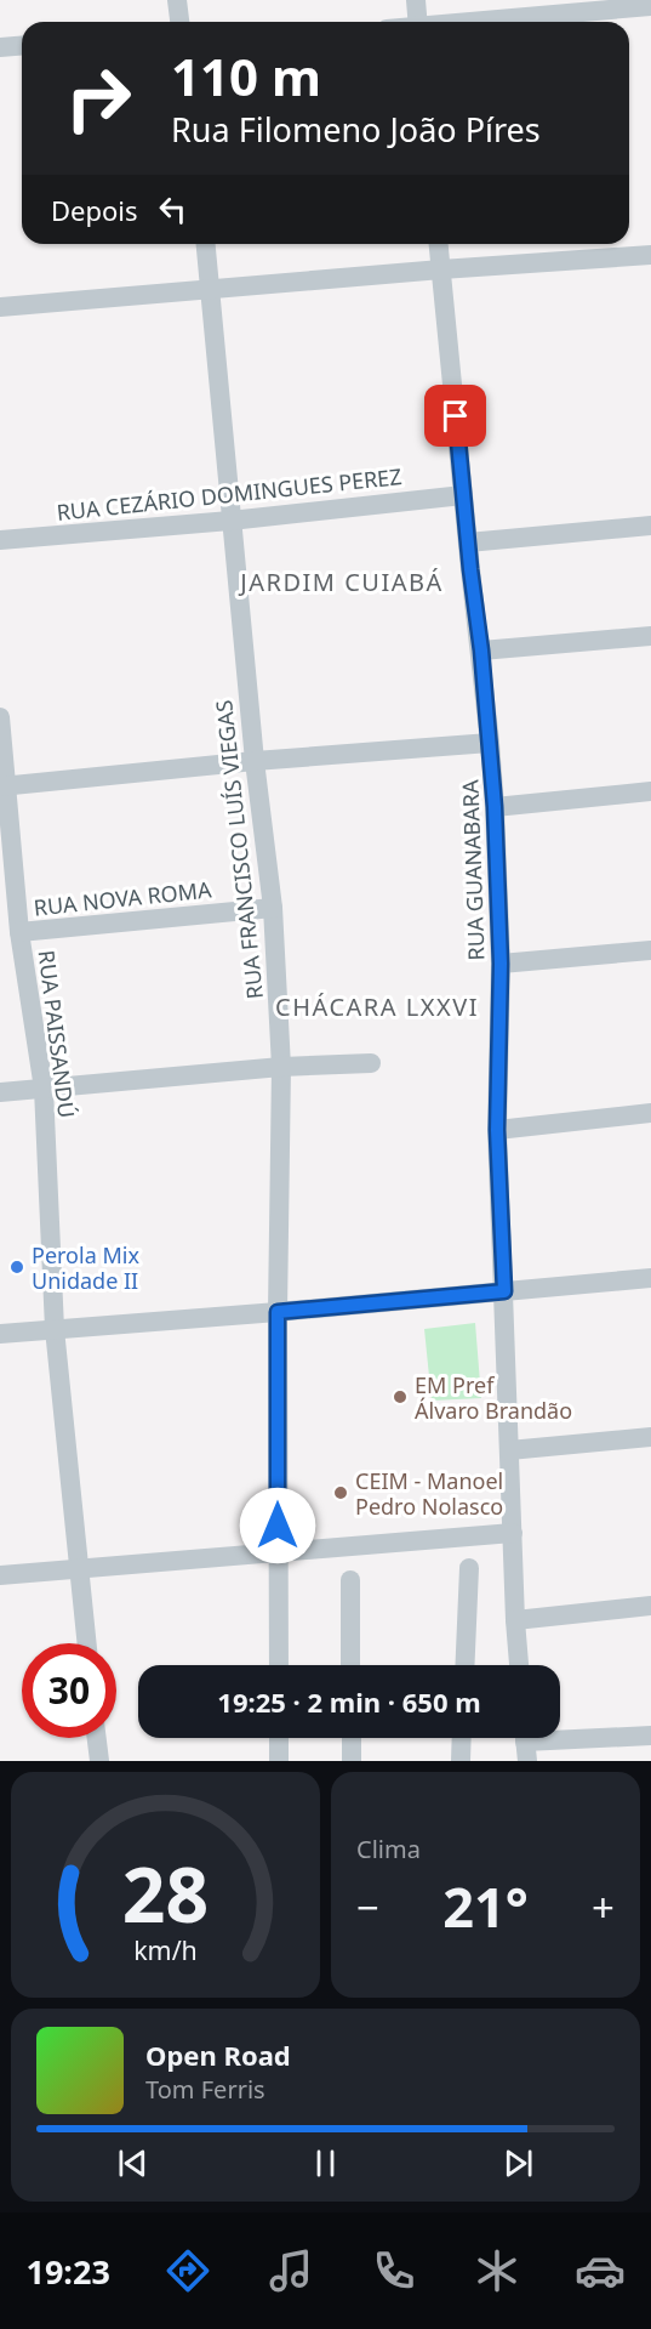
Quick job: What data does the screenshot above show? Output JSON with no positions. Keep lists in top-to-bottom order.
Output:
{
  "streets": {
    "street": [
      "RUA CEZÁRIO DOMINGUES PEREZ",
      "RUA FRANCISCO LUÍS VIEGAS",
      "RUA GUANABARA",
      "RUA NOVA ROMA",
      "RUA PAISSANDÚ"
    ]
  },
  "crossings": [
    ["RUA CEZÁRIO DOMINGUES PEREZ", "RUA FRANCISCO LUÍS VIEGAS"],
    ["RUA CEZÁRIO DOMINGUES PEREZ", "RUA GUANABARA"],
    ["RUA FRANCISCO LUÍS VIEGAS", "RUA NOVA ROMA"],
    ["RUA NOVA ROMA", "RUA PAISSANDÚ"]
  ],
  "districts": ["JARDIM CUIABÁ", "CHÁCARA LXXVI"],
  "places": ["Perola Mix Unidade II", "EM Pref Álvaro Brandão", "CEIM - Manoel Pedro Nolasco"],
  "page": {
    "turn": ["110 m", "Rua Filomeno João Píres"],
    "then": "Depois",
    "limit": "30",
    "trip": "19:25 · 2 min · 650 m",
    "tile": "Clima",
    "heat": ["−", "21°", "+"],
    "song": ["Open Road", "Tom Ferris"],
    "tabs": "19:23",
    "gauge": ["28", "km/h"]
  }
}
